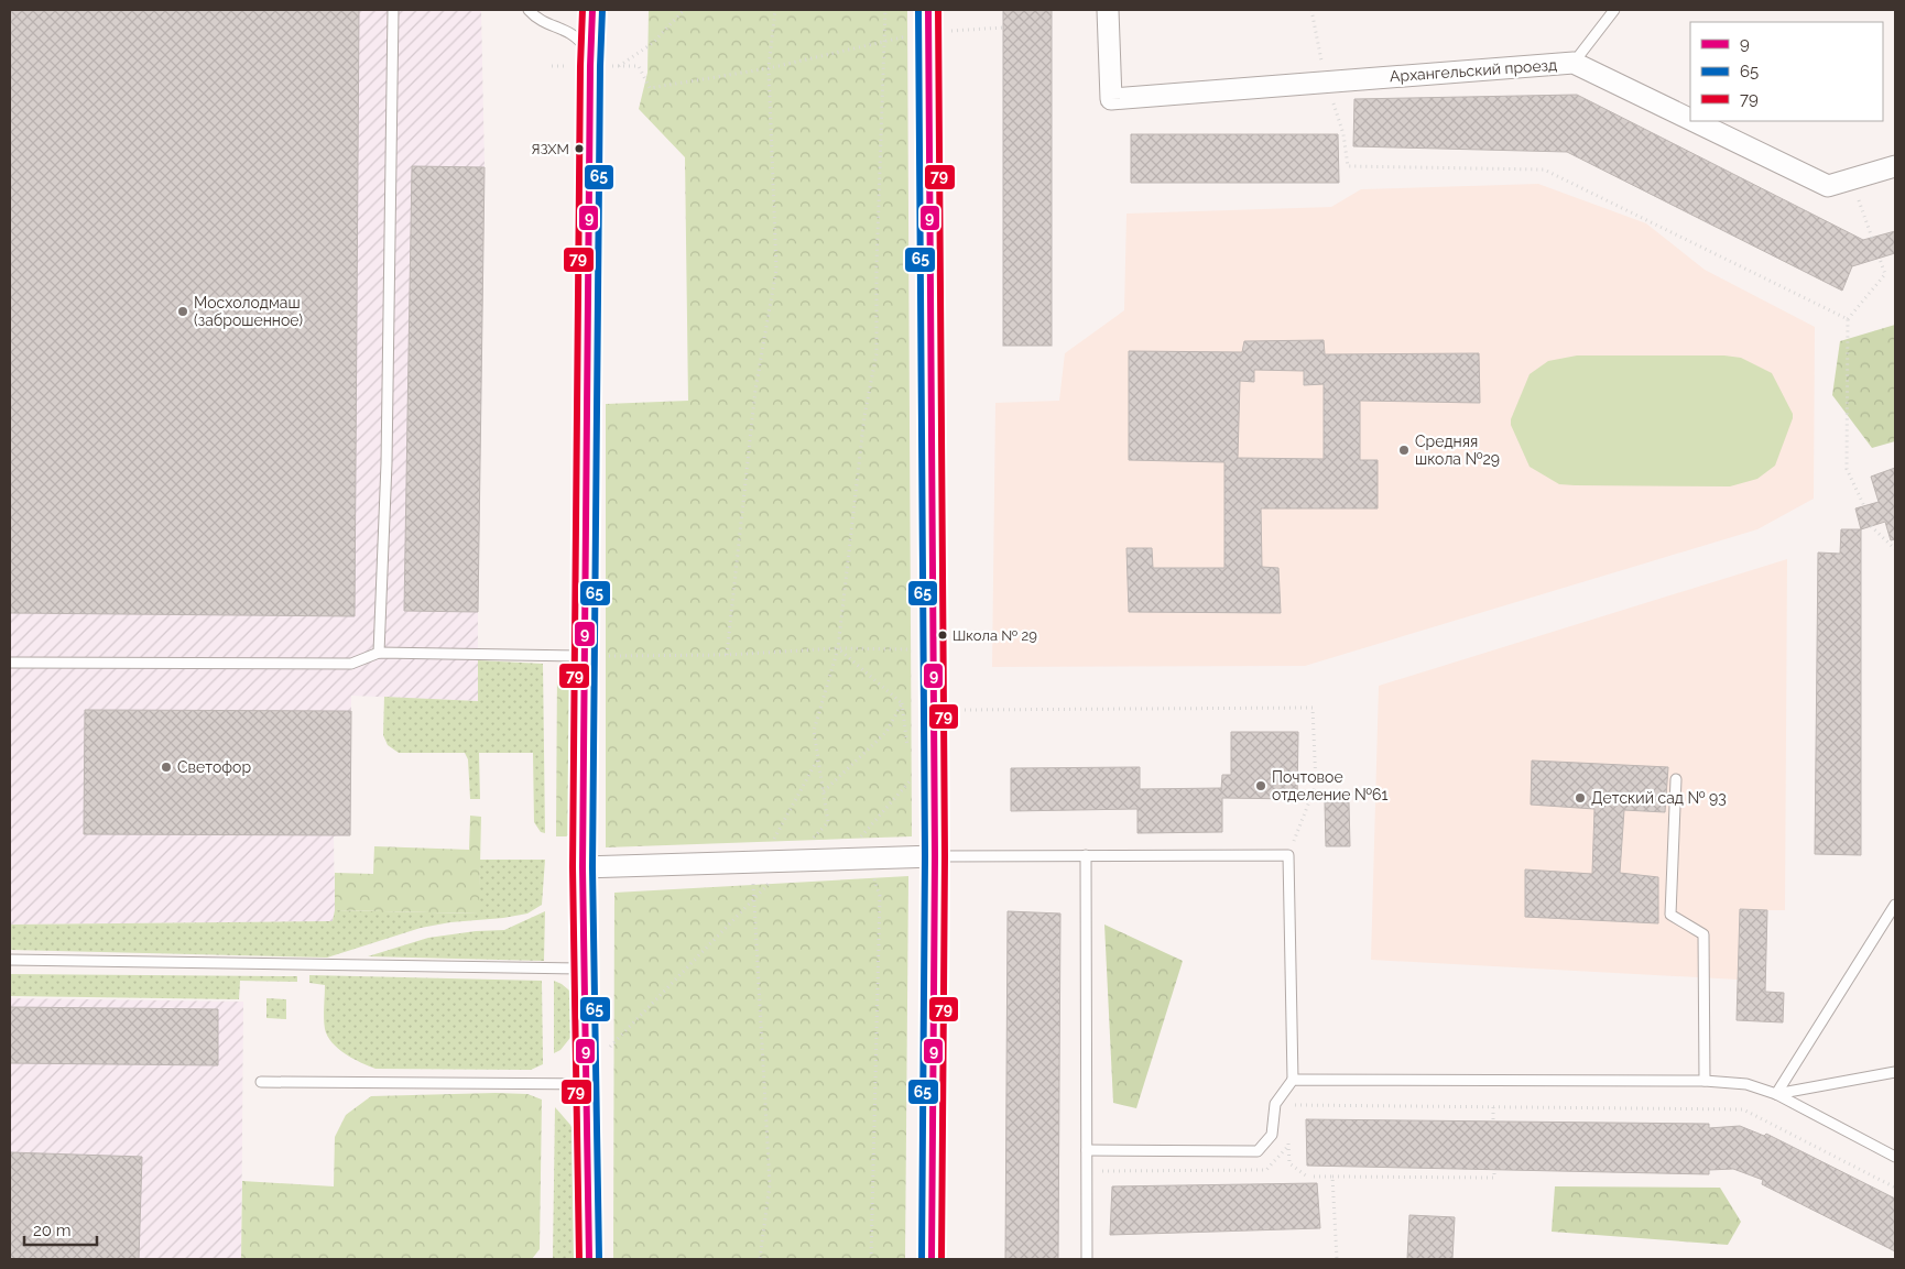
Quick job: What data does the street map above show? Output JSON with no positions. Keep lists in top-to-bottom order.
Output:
{
  "streets": {
    "street": ["Архангельский проезд"]
  },
  "places": [
    "ЯЗХМ",
    "Мосхолодмаш (заброшенное)",
    "Средняя школа №29",
    "Школа № 29",
    "Светофор",
    "Почтовое отделение №61",
    "Детский сад № 93"
  ],
  "lines": ["transit line 9", "transit line 65", "transit line 79"],
  "legend": ["9", "65", "79"],
  "scale_bar": "20 m"
}
